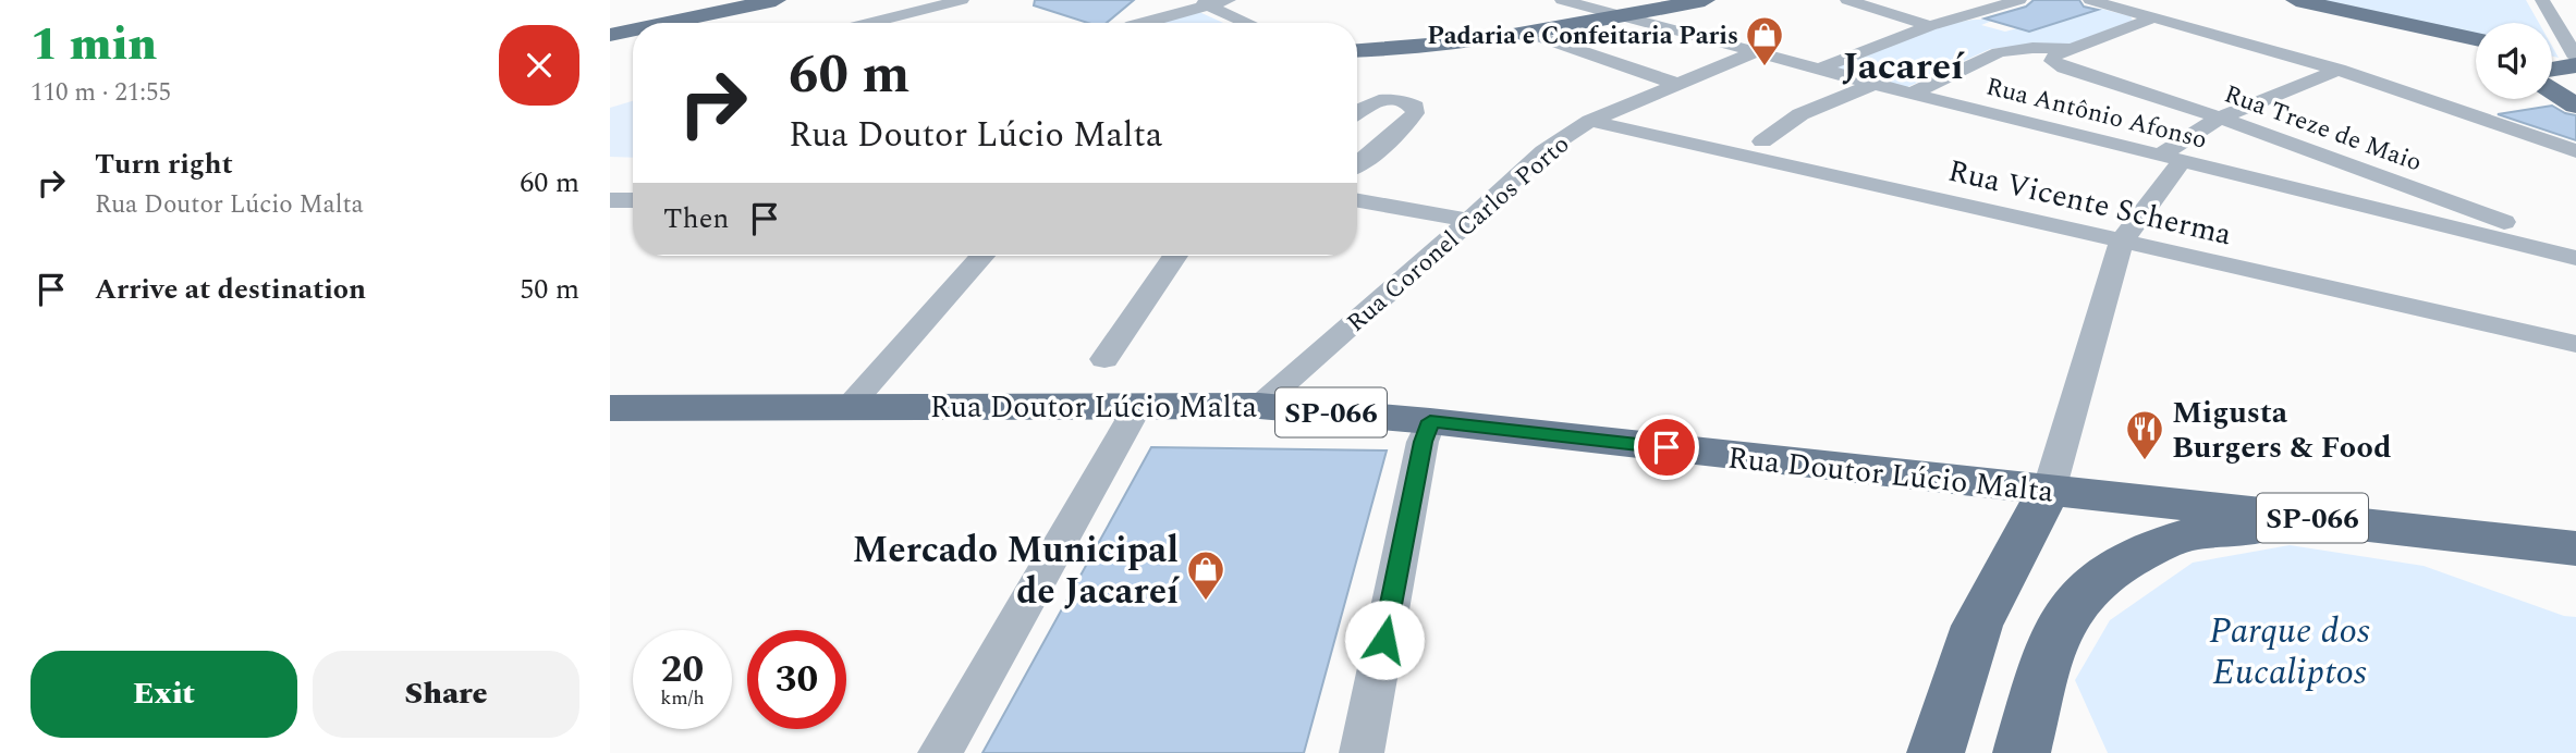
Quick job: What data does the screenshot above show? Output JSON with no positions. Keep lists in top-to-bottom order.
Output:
{
  "streets": {
    "main road": ["Rua Doutor Lúcio Malta", "SP-066"],
    "street": [
      "Rua Antônio Afonso",
      "Rua Treze de Maio",
      "Rua Vicente Scherma",
      "Rua Coronel Carlos Porto"
    ]
  },
  "crossings": [
    ["Rua Antônio Afonso", "Rua Coronel Carlos Porto"],
    ["Rua Vicente Scherma", "Rua Coronel Carlos Porto"],
    ["Rua Coronel Carlos Porto", "Rua Doutor Lúcio Malta"]
  ],
  "districts": ["Jacareí"],
  "parks": ["Parque dos Eucaliptos"],
  "places": {
    "shop": ["Padaria e Confeitaria Paris", "Mercado Municipal de Jacareí"],
    "restaurant": ["Migusta Burgers & Food"]
  },
  "page": {
    "heading": ["1 min", "110 m · 21:55"],
    "turn": ["60 m", "Rua Doutor Lúcio Malta"],
    "list": [
      {
        "name": "Turn right",
        "note": "Rua Doutor Lúcio Malta",
        "value": "60 m"
      },
      {
        "name": "Arrive at destination",
        "value": "50 m"
      }
    ],
    "then": "Then",
    "speed": "20 km/h",
    "limit": "30",
    "buttons": ["Exit", "Share"]
  }
}
